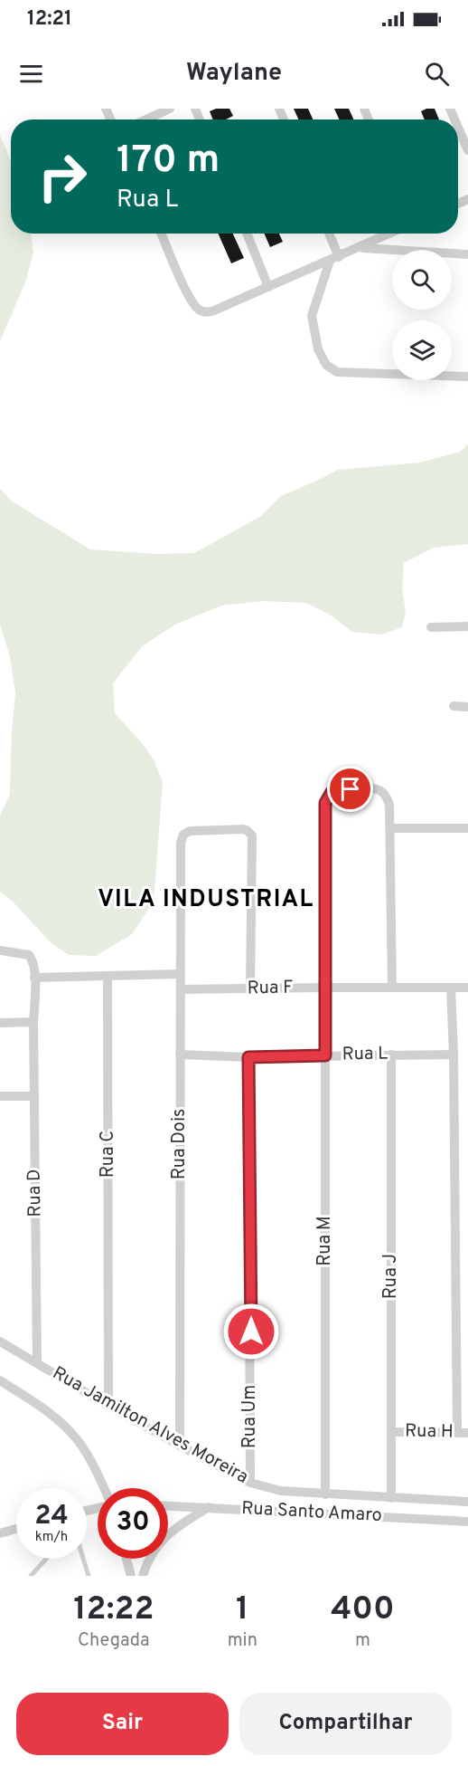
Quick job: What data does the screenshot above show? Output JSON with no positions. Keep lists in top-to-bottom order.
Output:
{
  "streets": {
    "street": [
      "Rua F",
      "Rua L",
      "Rua Dois",
      "Rua C",
      "Rua D",
      "Rua M",
      "Rua J",
      "Rua Um",
      "Rua Jamilton Alves Moreira",
      "Rua H",
      "Rua Santo Amaro"
    ]
  },
  "crossings": [
    ["Rua F", "Rua Dois"],
    ["Rua F", "Rua M"],
    ["Rua L", "Rua Dois"],
    ["Rua L", "Rua M"],
    ["Rua L", "Rua J"],
    ["Rua L", "Rua Um"],
    ["Rua Dois", "Rua Jamilton Alves Moreira"],
    ["Rua C", "Rua Jamilton Alves Moreira"],
    ["Rua D", "Rua Jamilton Alves Moreira"],
    ["Rua M", "Rua Jamilton Alves Moreira"],
    ["Rua J", "Rua Jamilton Alves Moreira"],
    ["Rua J", "Rua H"],
    ["Rua Um", "Rua Jamilton Alves Moreira"]
  ],
  "districts": ["VILA INDUSTRIAL"],
  "page": {
    "status": "12:21",
    "header": "Waylane",
    "turn": ["170 m", "Rua L"],
    "speed": "24 km/h",
    "limit": "30",
    "eta": [
      "12:22",
      "Chegada",
      "1",
      "min",
      "400",
      "m"
    ],
    "buttons": ["Sair", "Compartilhar"]
  }
}
